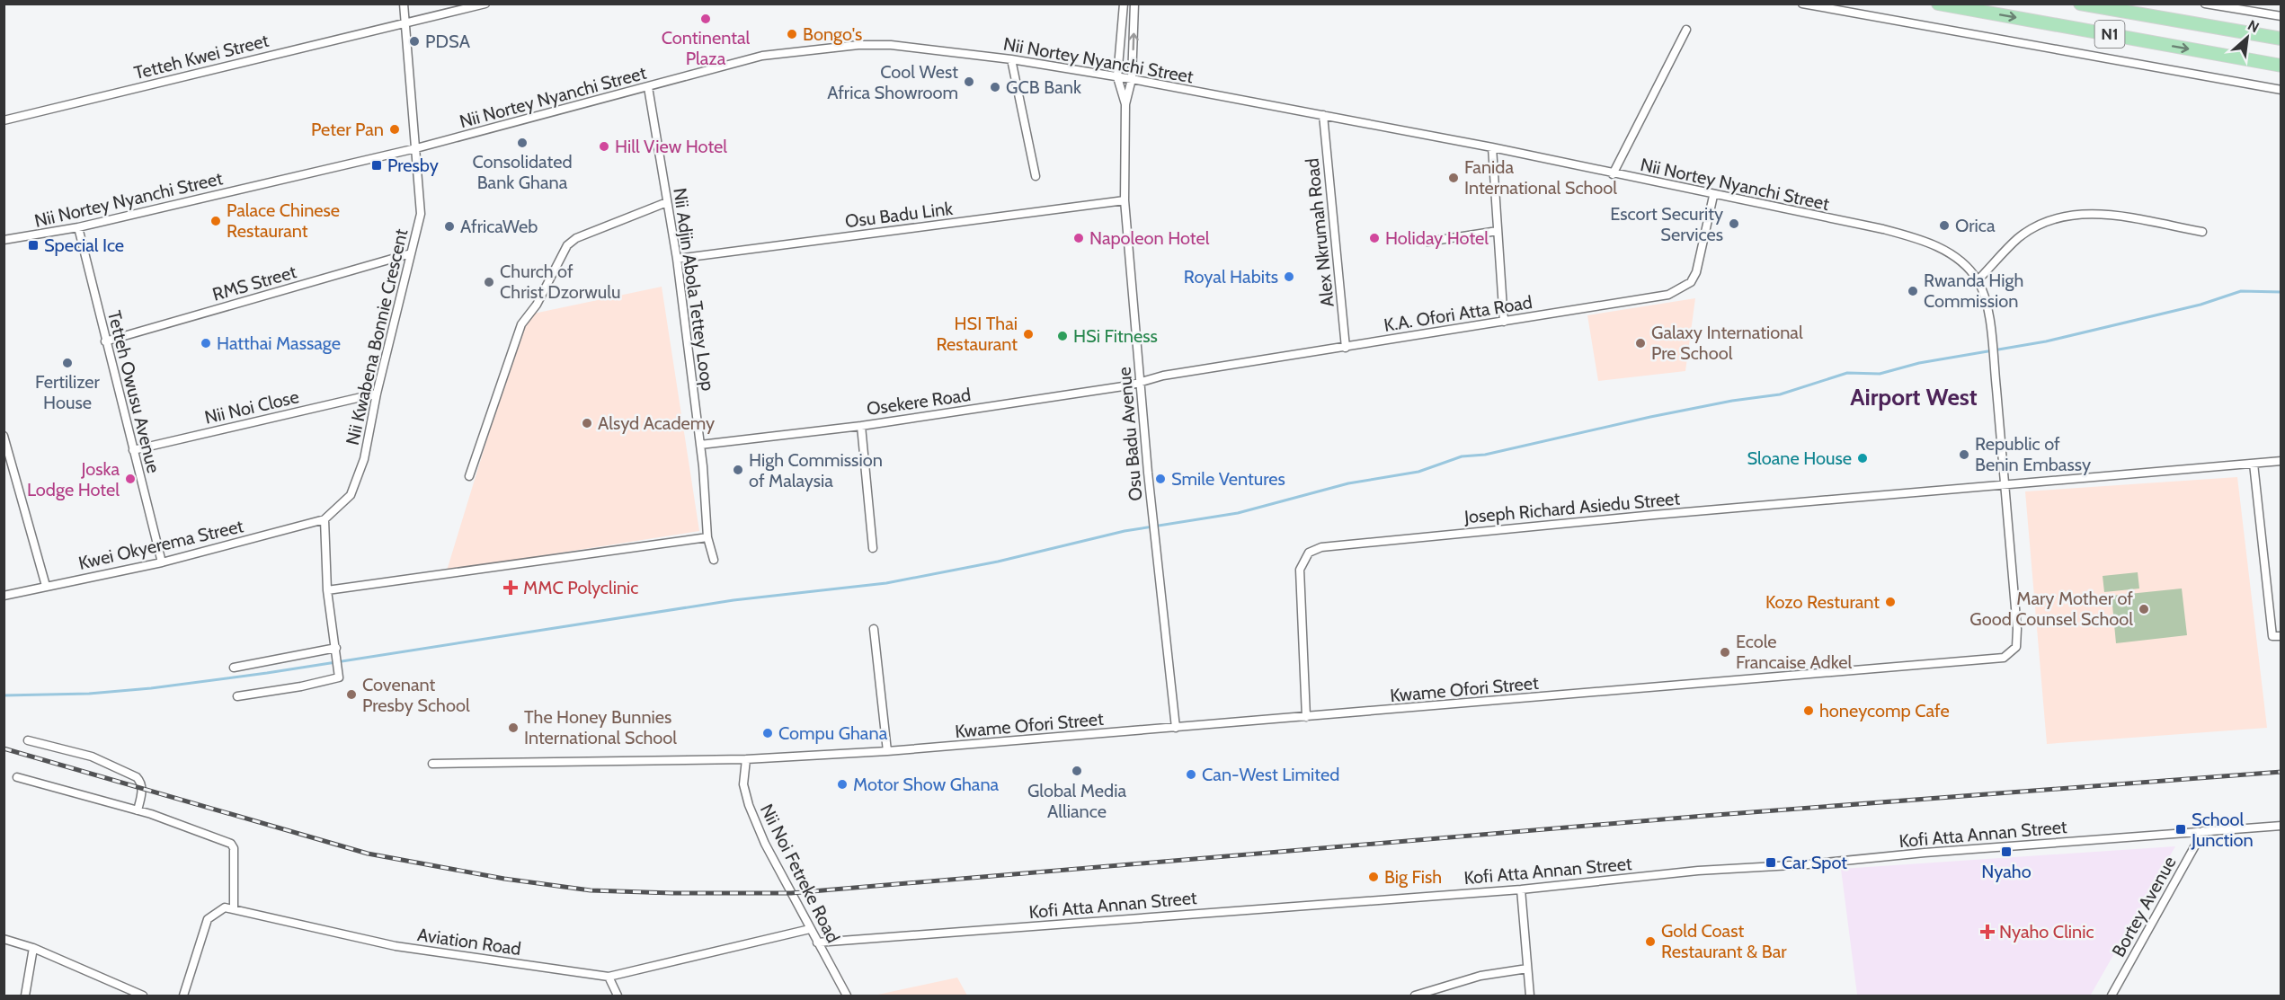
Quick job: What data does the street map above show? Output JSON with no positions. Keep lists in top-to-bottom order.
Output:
{
  "streets": {
    "highway": ["N1"],
    "street": [
      "Tetteh Kwei Street",
      "Nii Nortey Nyanchi Street",
      "Osu Badu Link",
      "Alex Nkrumah Road",
      "RMS Street",
      "Nii Adjin Abola Tettey Loop",
      "K.A. Ofori Atta Road",
      "Nii Kwabena Bonnie Crescent",
      "Tetteh Owusu Avenue",
      "Osekere Road",
      "Nii Noi Close",
      "Osu Badu Avenue",
      "Joseph Richard Asiedu Street",
      "Kwei Okyerema Street",
      "Kwame Ofori Street",
      "Kofi Atta Annan Street",
      "Nii Noi Fetreke Road",
      "Bortey Avenue",
      "Aviation Road"
    ]
  },
  "crossings": [
    ["Tetteh Kwei Street", "Nii Kwabena Bonnie Crescent"],
    ["Nii Nortey Nyanchi Street", "Alex Nkrumah Road"],
    ["Nii Nortey Nyanchi Street", "Nii Adjin Abola Tettey Loop"],
    ["Nii Nortey Nyanchi Street", "K.A. Ofori Atta Road"],
    ["Nii Nortey Nyanchi Street", "Nii Kwabena Bonnie Crescent"],
    ["Nii Nortey Nyanchi Street", "Tetteh Owusu Avenue"],
    ["Nii Nortey Nyanchi Street", "Osu Badu Avenue"],
    ["Nii Nortey Nyanchi Street", "Joseph Richard Asiedu Street"],
    ["Nii Nortey Nyanchi Street", "Kwame Ofori Street"],
    ["Osu Badu Link", "Nii Adjin Abola Tettey Loop"],
    ["Osu Badu Link", "Osu Badu Avenue"],
    ["Alex Nkrumah Road", "K.A. Ofori Atta Road"],
    ["RMS Street", "Nii Kwabena Bonnie Crescent"],
    ["RMS Street", "Tetteh Owusu Avenue"],
    ["Nii Adjin Abola Tettey Loop", "Osekere Road"],
    ["K.A. Ofori Atta Road", "Osekere Road"],
    ["K.A. Ofori Atta Road", "Osu Badu Avenue"],
    ["Nii Kwabena Bonnie Crescent", "Nii Noi Close"],
    ["Nii Kwabena Bonnie Crescent", "Kwei Okyerema Street"],
    ["Tetteh Owusu Avenue", "Nii Noi Close"],
    ["Tetteh Owusu Avenue", "Kwei Okyerema Street"],
    ["Osekere Road", "Osu Badu Avenue"],
    ["Osu Badu Avenue", "Kwame Ofori Street"],
    ["Joseph Richard Asiedu Street", "Kwame Ofori Street"],
    ["Kwame Ofori Street", "Nii Noi Fetreke Road"],
    ["Kofi Atta Annan Street", "Nii Noi Fetreke Road"],
    ["Kofi Atta Annan Street", "Bortey Avenue"],
    ["Nii Noi Fetreke Road", "Aviation Road"]
  ],
  "districts": ["Airport West"],
  "places": {
    "other": [
      "Continental Plaza",
      "Bongo's",
      "PDSA",
      "Cool West Africa Showroom",
      "GCB Bank",
      "Peter Pan",
      "Consolidated Bank Ghana",
      "Hill View Hotel",
      "Fanida International School",
      "Palace Chinese Restaurant",
      "Escort Security Services",
      "Orica",
      "AfricaWeb",
      "Napoleon Hotel",
      "Holiday Hotel",
      "Royal Habits",
      "Church of Christ Dzorwulu",
      "Rwanda High Commission",
      "HSI Thai Restaurant",
      "HSi Fitness",
      "Hatthai Massage",
      "Galaxy International Pre School",
      "Fertilizer House",
      "Alsyd Academy",
      "Republic of Benin Embassy",
      "Sloane House",
      "High Commission of Malaysia",
      "Joska Lodge Hotel",
      "Smile Ventures",
      "Kozo Resturant",
      "Mary Mother of Good Counsel School",
      "Ecole Francaise Adkel",
      "Covenant Presby School",
      "honeycomp Cafe",
      "The Honey Bunnies International School",
      "Compu Ghana",
      "Global Media Alliance",
      "Can-West Limited",
      "Motor Show Ghana",
      "Big Fish",
      "Gold Coast Restaurant & Bar"
    ],
    "transit": [
      "Presby",
      "Special Ice",
      "School Junction",
      "Nyaho",
      "Car Spot"
    ],
    "health": ["MMC Polyclinic", "Nyaho Clinic"]
  },
  "north": "top right"
}
